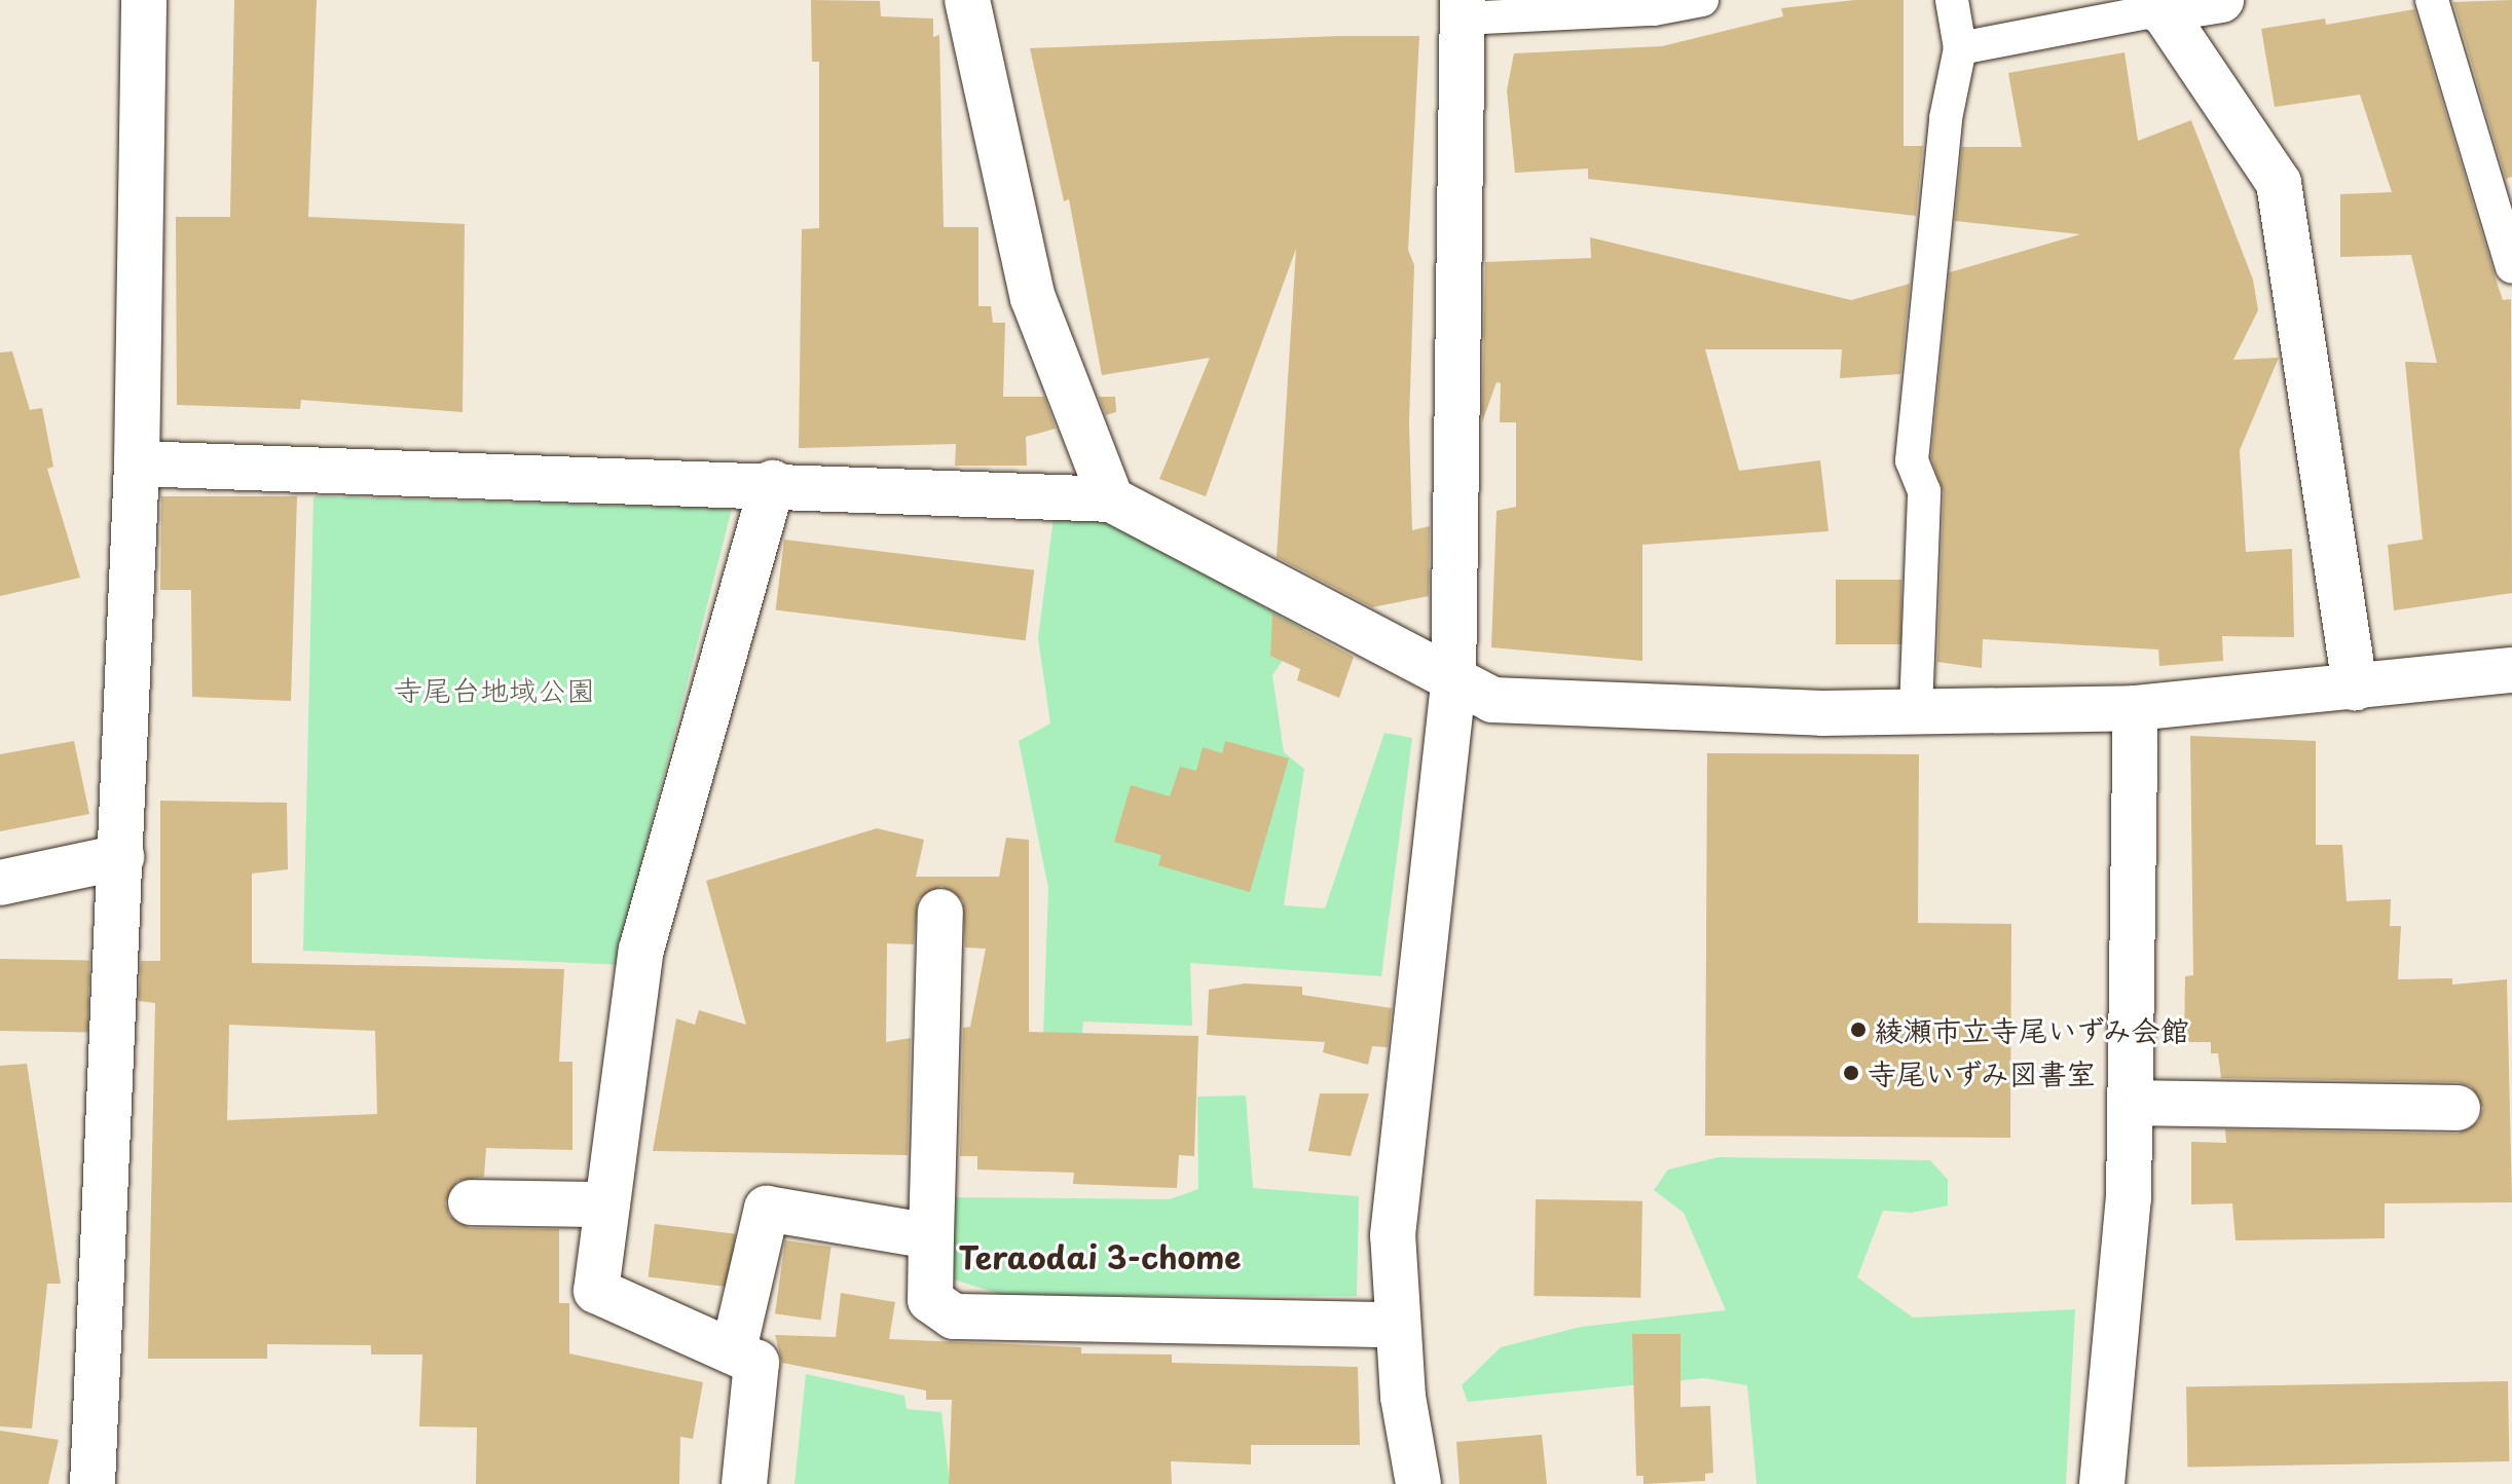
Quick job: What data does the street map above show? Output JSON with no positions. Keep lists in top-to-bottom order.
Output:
{
  "districts": ["Teraodai 3-chome"],
  "parks": ["寺尾台地域公園"],
  "places": ["綾瀬市立寺尾いずみ会館", "寺尾いずみ図書室"]
}
